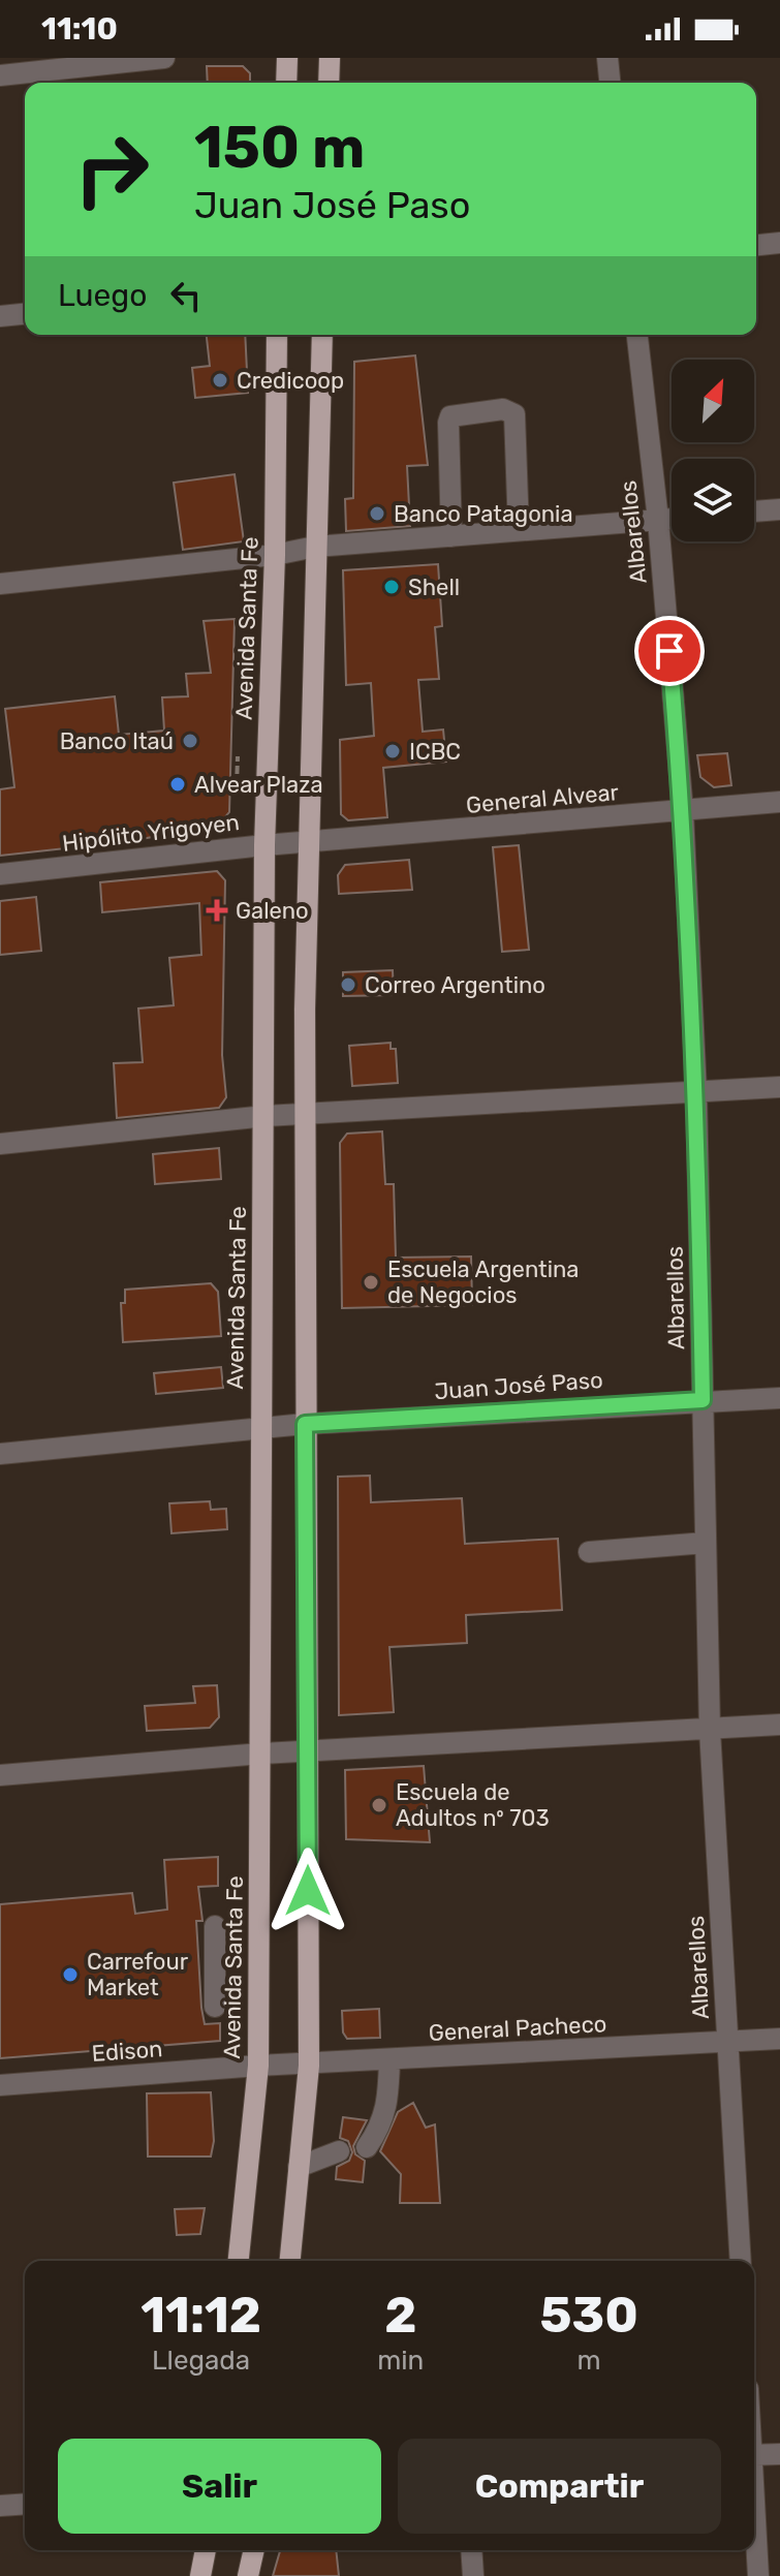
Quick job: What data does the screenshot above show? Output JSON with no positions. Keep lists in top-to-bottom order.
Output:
{
  "streets": {
    "main road": ["Avenida Santa Fe"],
    "street": [
      "Albarellos",
      "General Alvear",
      "Hipólito Yrigoyen",
      "Juan José Paso",
      "General Pacheco",
      "Edison"
    ]
  },
  "crossings": [
    ["Albarellos", "General Alvear"],
    ["Albarellos", "Juan José Paso"],
    ["Albarellos", "General Pacheco"],
    ["Avenida Santa Fe", "Hipólito Yrigoyen"],
    ["Avenida Santa Fe", "Juan José Paso"],
    ["Avenida Santa Fe", "General Pacheco"],
    ["Avenida Santa Fe", "Edison"],
    ["General Alvear", "Hipólito Yrigoyen"],
    ["General Pacheco", "Edison"]
  ],
  "places": {
    "other": [
      "Credicoop",
      "Banco Patagonia",
      "Shell",
      "Banco Itaú",
      "ICBC",
      "Alvear Plaza",
      "Correo Argentino",
      "Escuela Argentina de Negocios",
      "Escuela de Adultos nº 703",
      "Carrefour Market"
    ],
    "health": ["Galeno"]
  },
  "north": "top right",
  "page": {
    "status": "11:10",
    "turn": ["150 m", "Juan José Paso"],
    "then": "Luego",
    "eta": [
      "11:12",
      "Llegada",
      "2",
      "min",
      "530",
      "m"
    ],
    "buttons": ["Salir", "Compartir"]
  }
}
